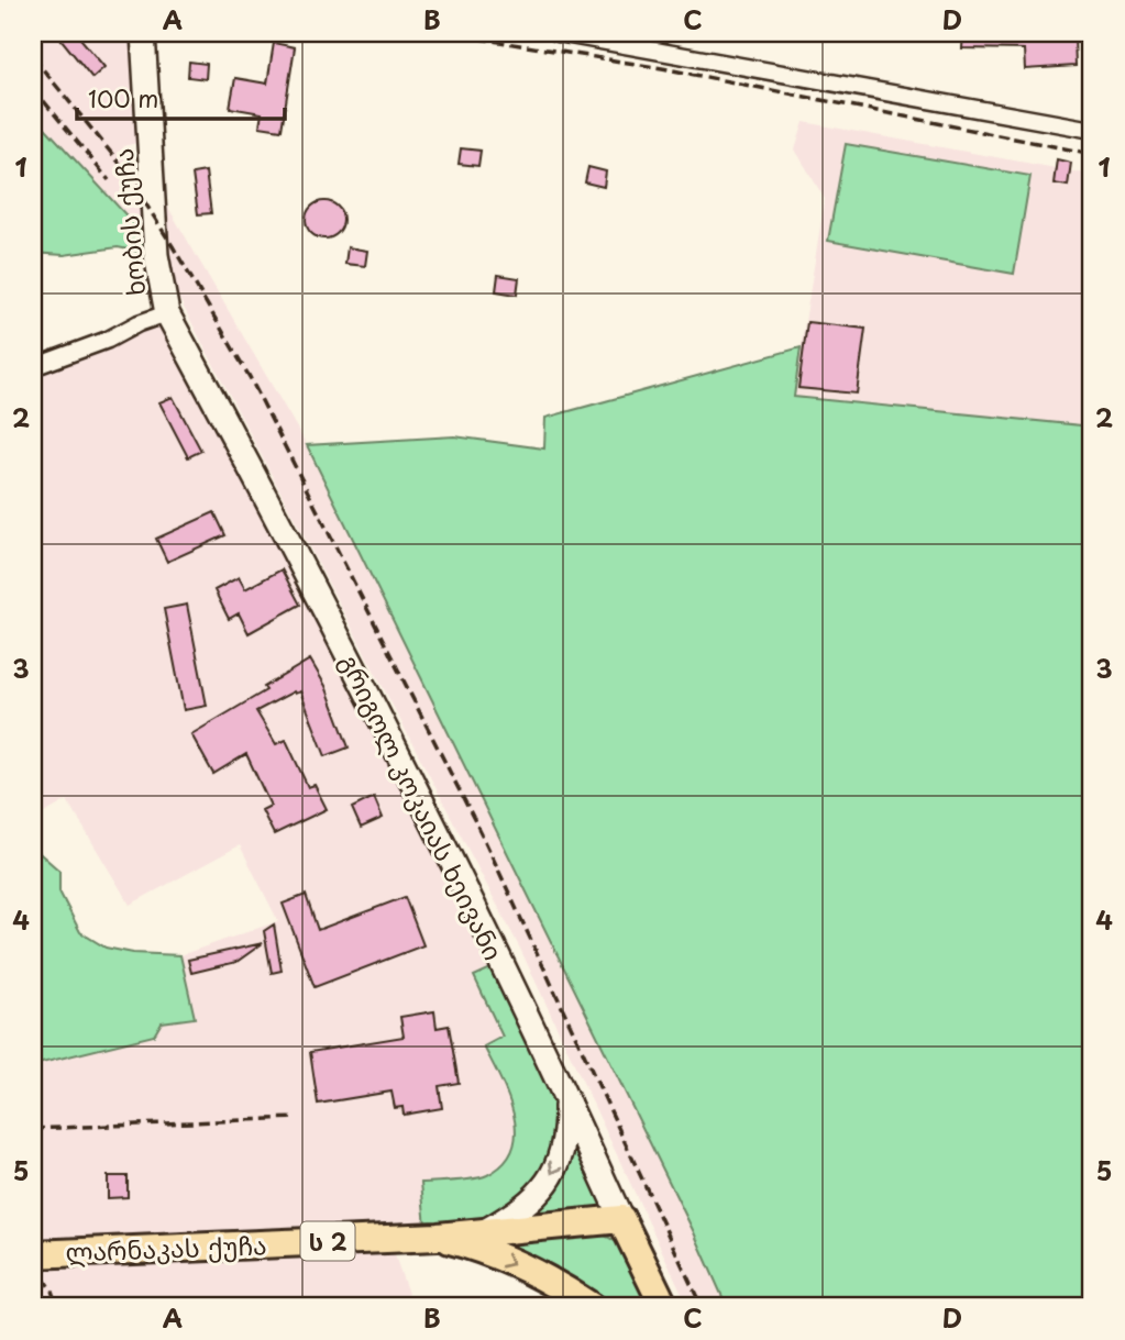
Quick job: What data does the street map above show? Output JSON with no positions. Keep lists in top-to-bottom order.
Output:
{
  "streets": {
    "highway": ["გრიგოლ კოკაიას ხეივანი", "ს 2", "ლარნაკას ქუჩა"],
    "main road": ["ხობის ქუჩა"]
  },
  "crossings": [
    ["ხობის ქუჩა", "გრიგოლ კოკაიას ხეივანი"],
    ["გრიგოლ კოკაიას ხეივანი", "ლარნაკას ქუჩა"]
  ],
  "scale_bar": "100 m",
  "grid": {
    "columns": [
      "A",
      "B",
      "C",
      "D"
    ],
    "rows": [
      "1",
      "2",
      "3",
      "4",
      "5"
    ]
  }
}
